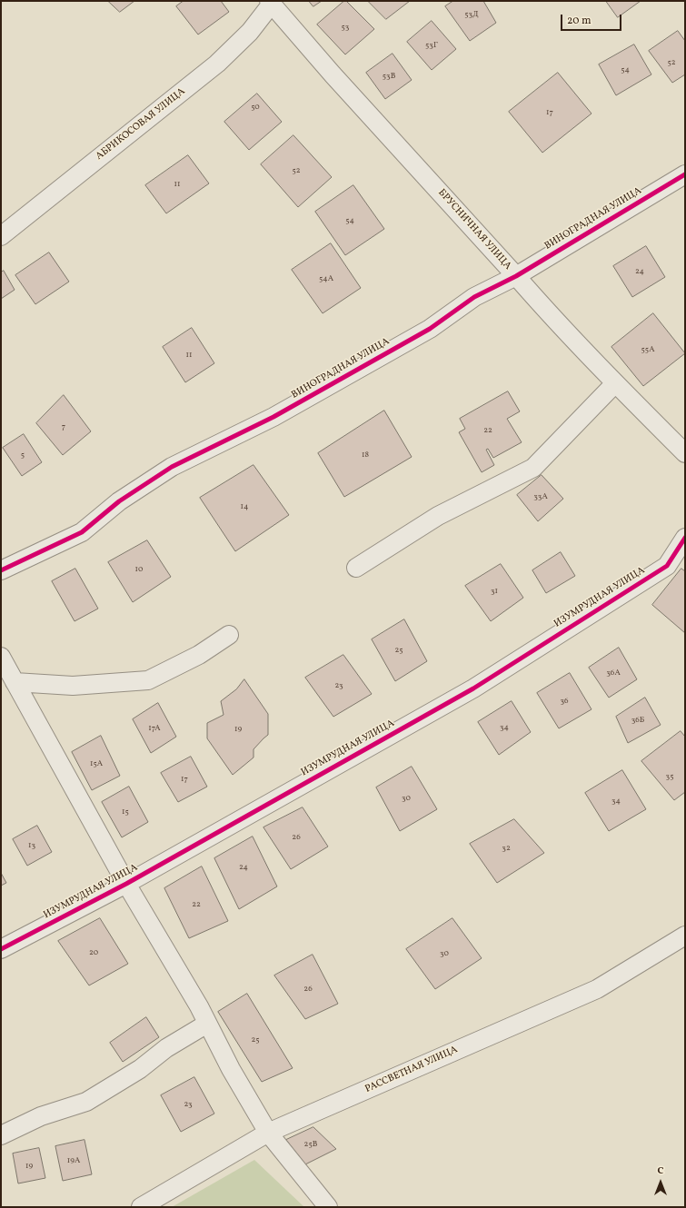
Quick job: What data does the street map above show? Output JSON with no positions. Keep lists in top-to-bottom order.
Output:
{
  "streets": {
    "street": [
      "АБРИКОСОВАЯ УЛИЦА",
      "ВИНОГРАДНАЯ УЛИЦА",
      "БРУСНИЧНАЯ УЛИЦА",
      "ИЗУМРУДНАЯ УЛИЦА",
      "РАССВЕТНАЯ УЛИЦА"
    ]
  },
  "crossings": [
    ["АБРИКОСОВАЯ УЛИЦА", "БРУСНИЧНАЯ УЛИЦА"],
    ["ВИНОГРАДНАЯ УЛИЦА", "БРУСНИЧНАЯ УЛИЦА"]
  ],
  "house_numbers": [
    "53Д",
    "53",
    "53Г",
    "52",
    "54",
    "53В",
    "50",
    "17",
    "52",
    "11",
    "54",
    "24",
    "54А",
    "55А",
    "11",
    "7",
    "22",
    "5",
    "18",
    "33А",
    "14",
    "10",
    "31",
    "25",
    "36А",
    "23",
    "36",
    "36Б",
    "34",
    "17А",
    "19",
    "15А",
    "35",
    "17",
    "30",
    "34",
    "15",
    "26",
    "13",
    "32",
    "24",
    "22",
    "20",
    "30",
    "26",
    "25",
    "23",
    "25В",
    "19А",
    "19"
  ],
  "scale_bar": "20 m",
  "north": "top"
}
